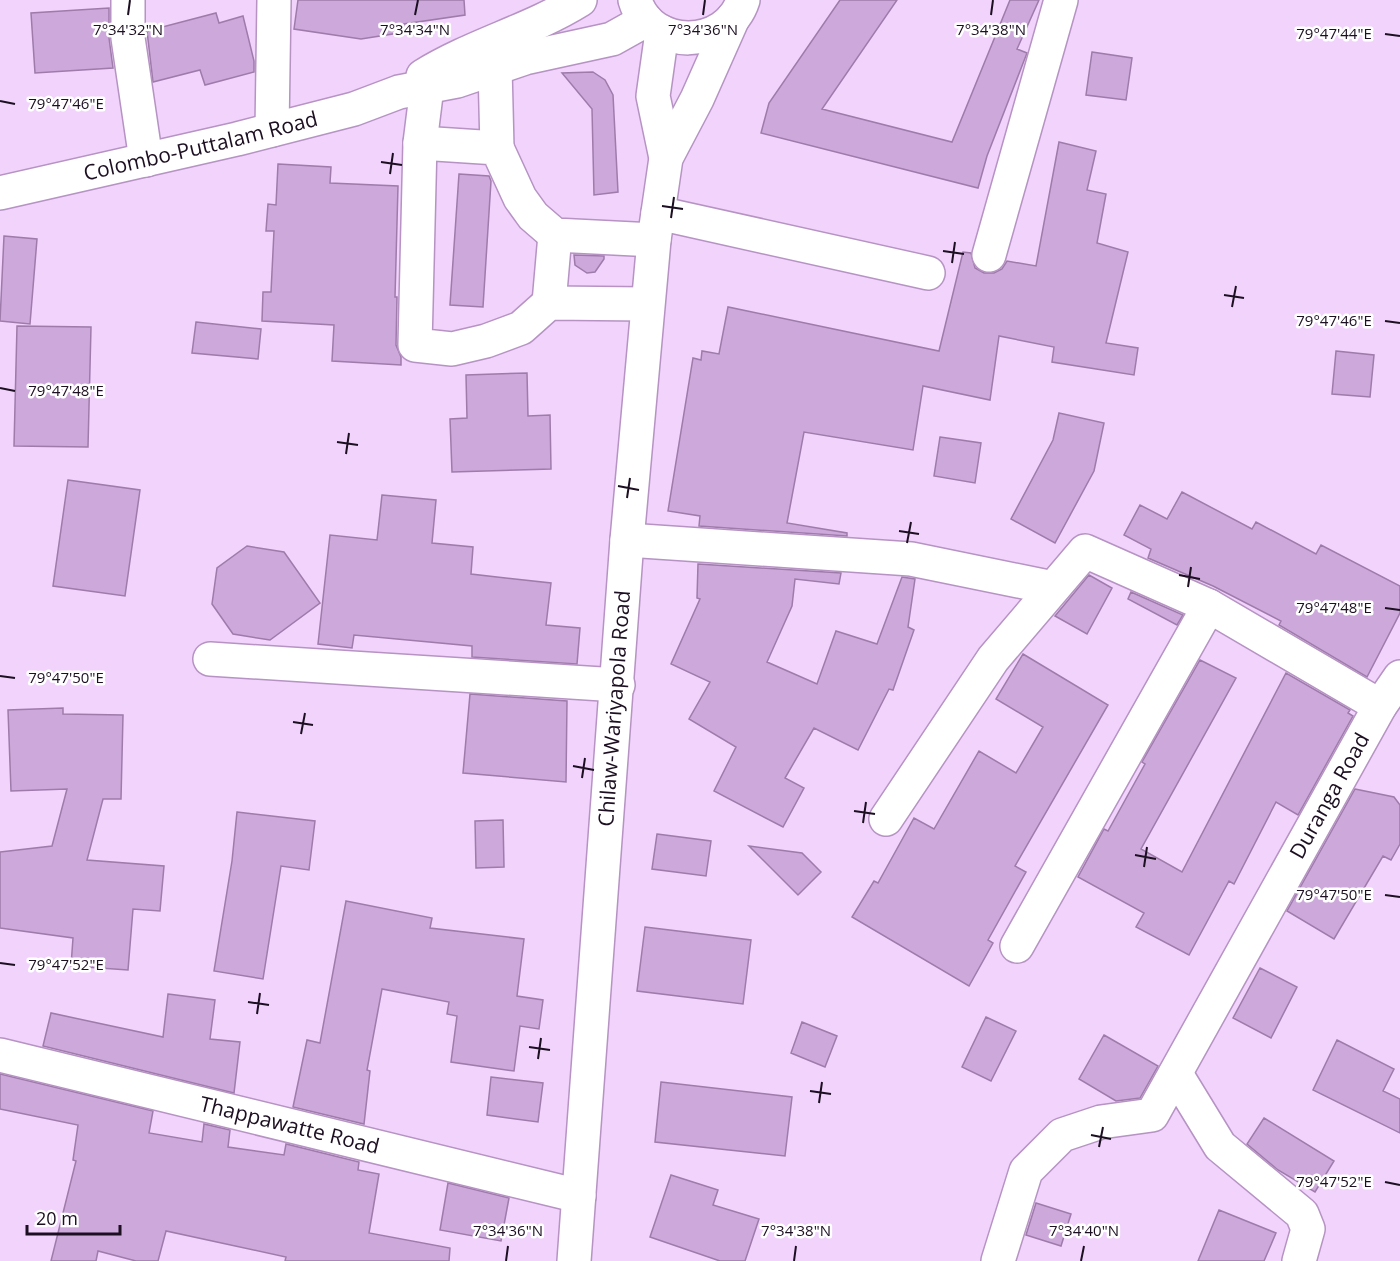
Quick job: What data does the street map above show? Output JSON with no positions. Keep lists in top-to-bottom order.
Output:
{
  "streets": {
    "main road": [
      "Colombo-Puttalam Road",
      "Chilaw-Wariyapola Road",
      "Duranga Road",
      "Thappawatte Road"
    ]
  },
  "crossings": [
    ["Chilaw-Wariyapola Road", "Thappawatte Road"]
  ],
  "scale_bar": "20 m",
  "coordinates": [
    "7°34'32\"N",
    "7°34'34\"N",
    "7°34'36\"N",
    "7°34'38\"N",
    "79°47'44\"E",
    "79°47'46\"E",
    "79°47'48\"E",
    "79°47'50\"E",
    "79°47'52\"E",
    "7°34'40\"N"
  ]
}
